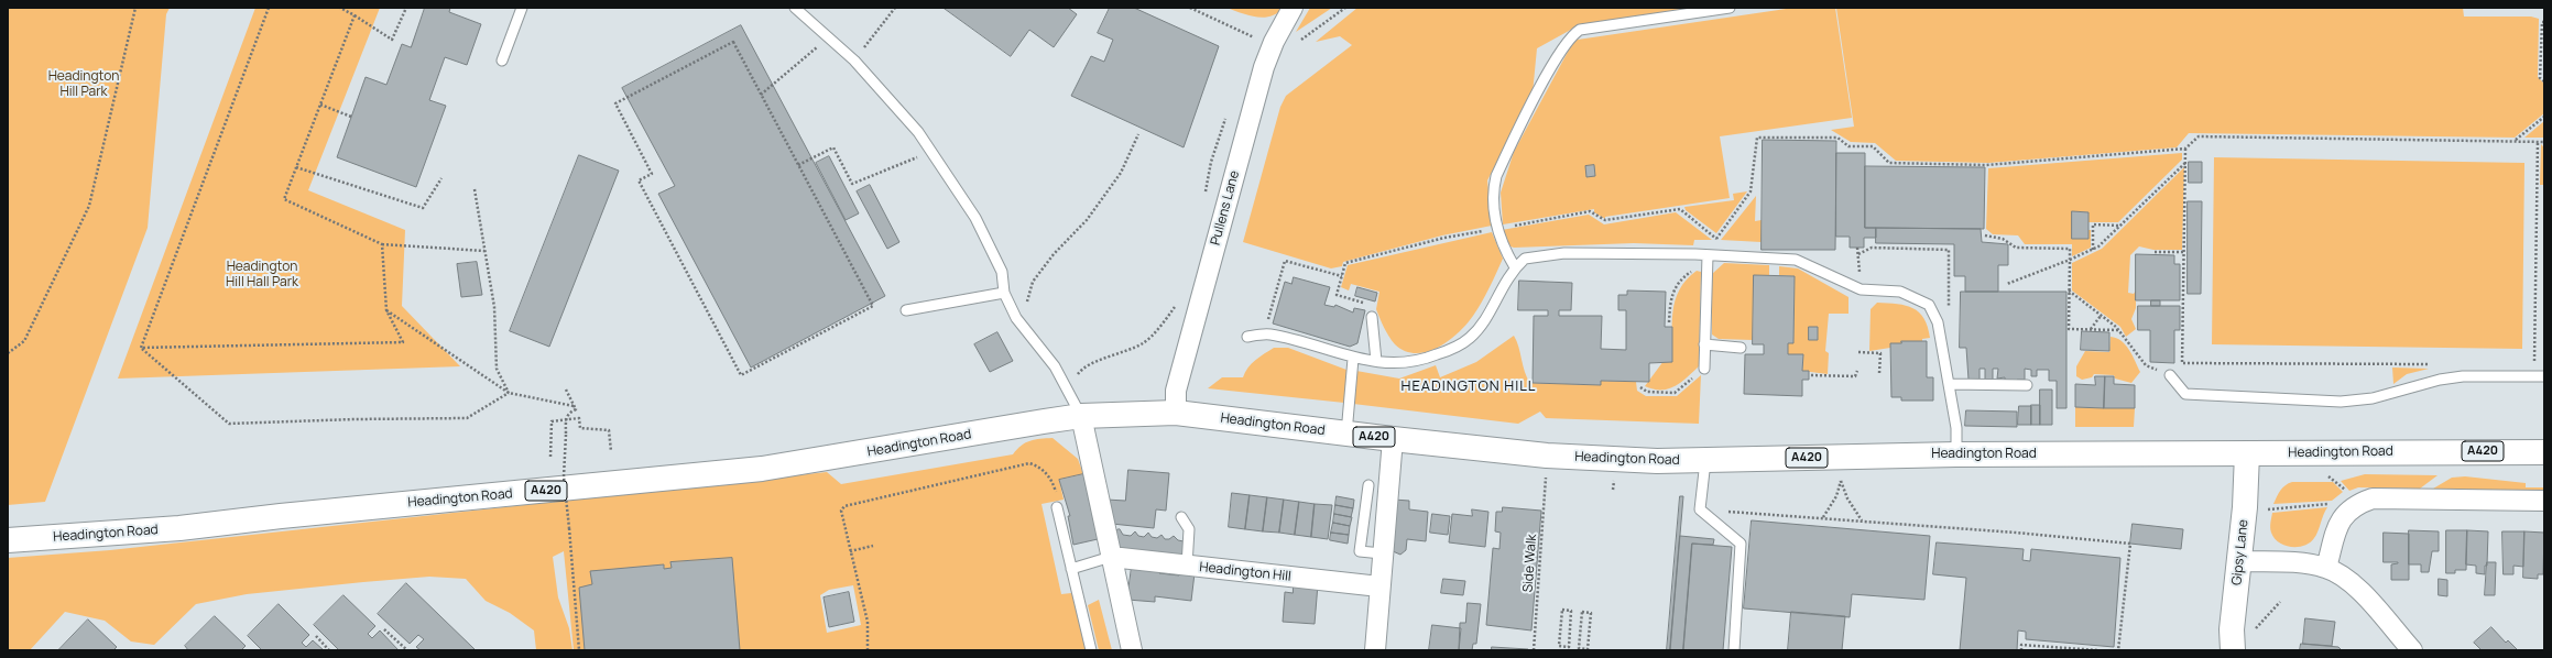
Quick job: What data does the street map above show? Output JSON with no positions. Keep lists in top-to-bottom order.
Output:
{
  "streets": {
    "main road": ["Headington Road", "A420", "Gipsy Lane"],
    "street": ["Pullens Lane", "Headington Hill"],
    "path": ["Side Walk"]
  },
  "crossings": [
    ["Pullens Lane", "Headington Road"],
    ["Headington Road", "Gipsy Lane"]
  ],
  "districts": ["HEADINGTON HILL"],
  "parks": ["Headington Hill Park", "Headington Hill Hall Park"]
}
